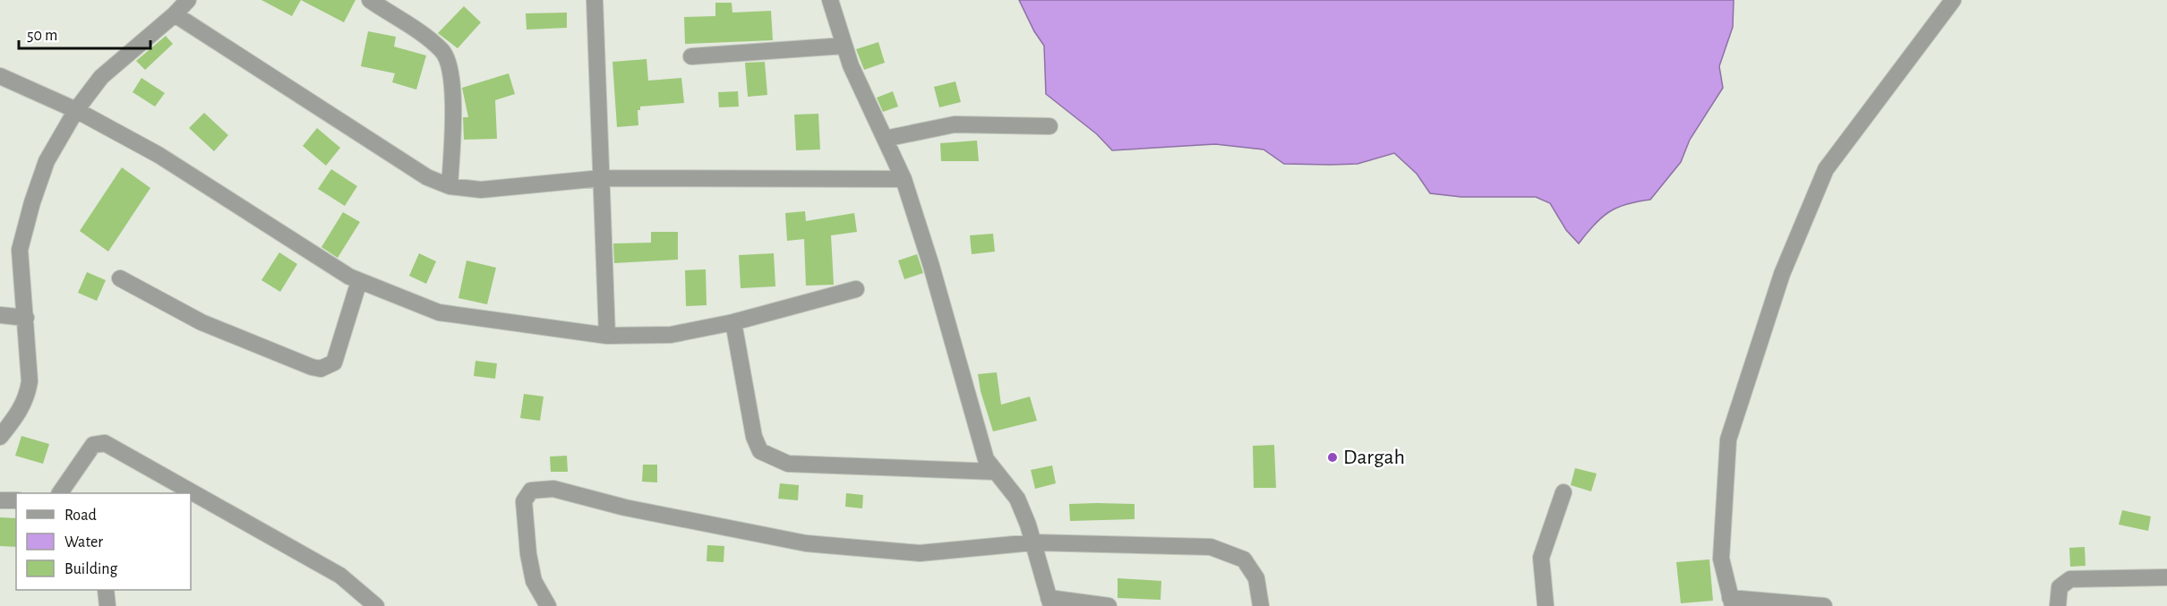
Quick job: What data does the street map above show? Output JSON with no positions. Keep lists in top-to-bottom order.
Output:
{
  "places": ["Dargah"],
  "legend": ["Road", "Water", "Building"],
  "scale_bar": "50 m"
}
